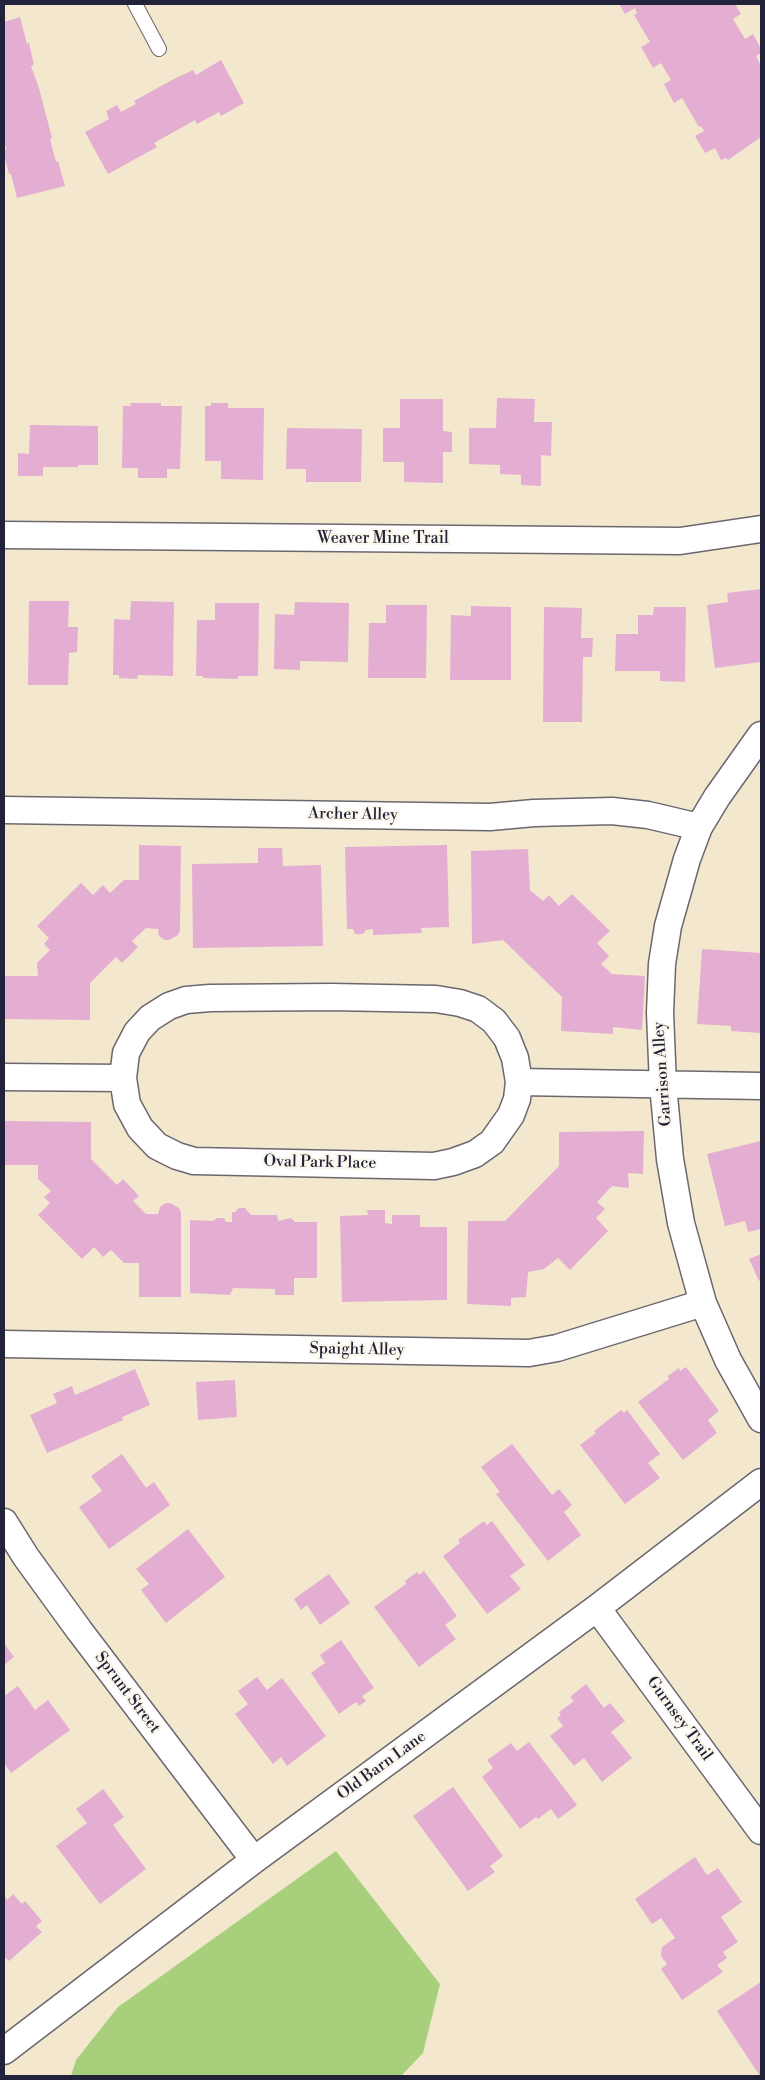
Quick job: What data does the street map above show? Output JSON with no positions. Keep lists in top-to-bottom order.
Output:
{
  "streets": {
    "street": [
      "Weaver Mine Trail",
      "Archer Alley",
      "Garrison Alley",
      "Oval Park Place",
      "Spaight Alley",
      "Sprunt Street",
      "Gurnsey Trail",
      "Old Barn Lane"
    ]
  },
  "crossings": [
    ["Archer Alley", "Garrison Alley"],
    ["Garrison Alley", "Spaight Alley"],
    ["Sprunt Street", "Old Barn Lane"],
    ["Gurnsey Trail", "Old Barn Lane"]
  ]
}
